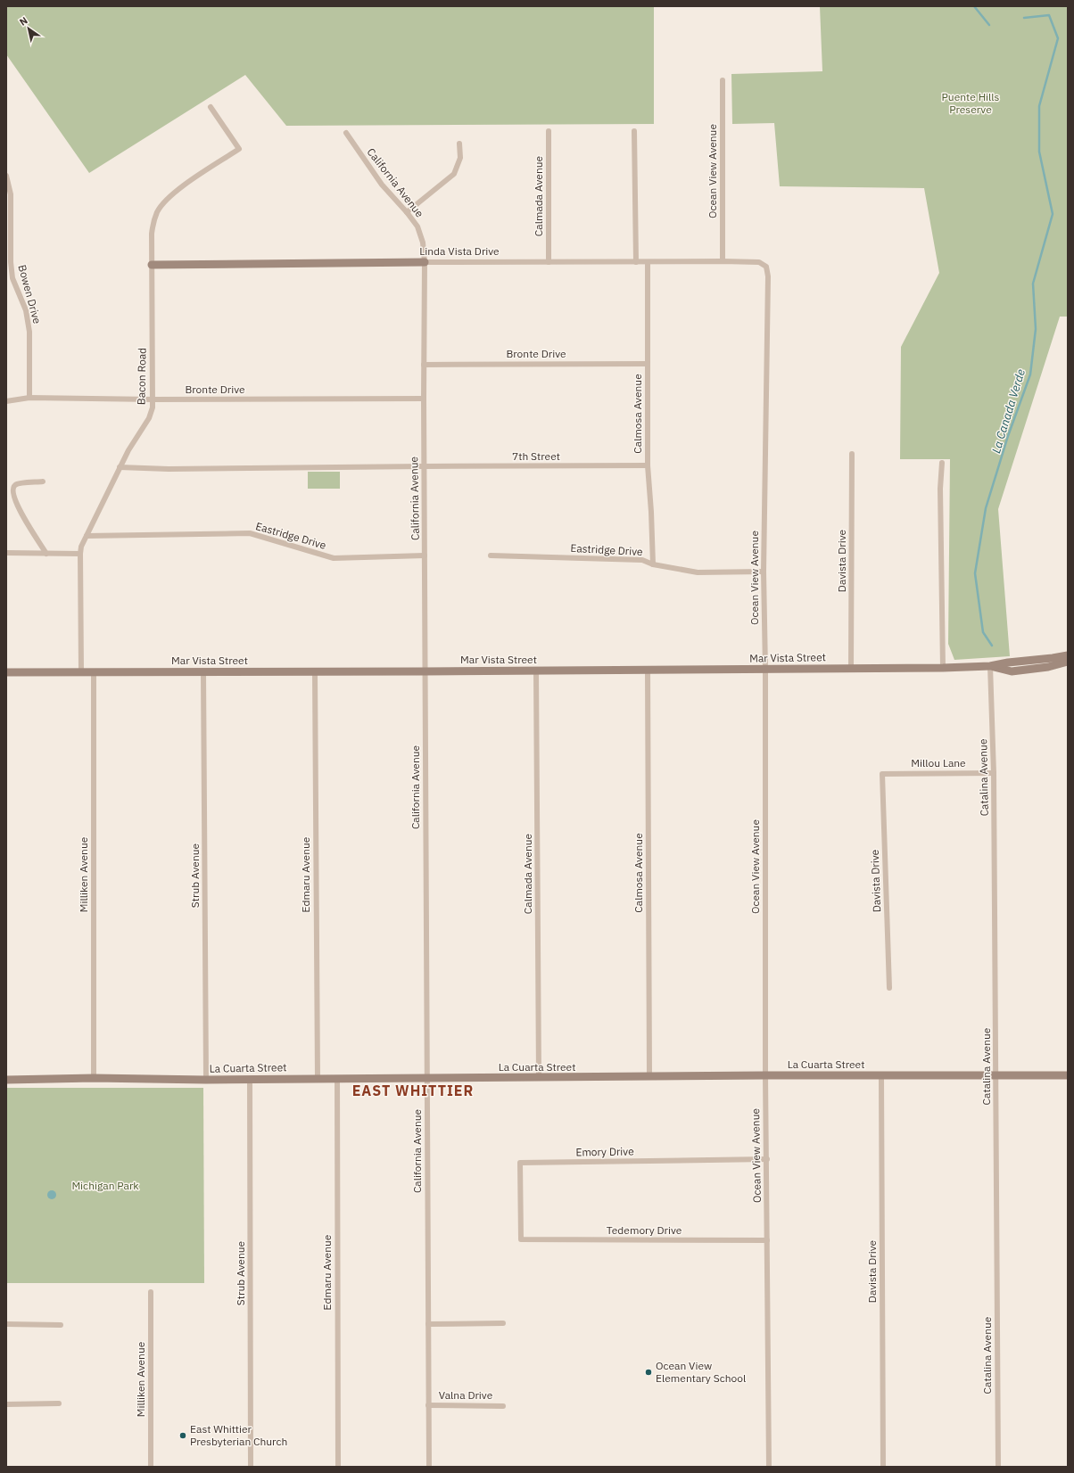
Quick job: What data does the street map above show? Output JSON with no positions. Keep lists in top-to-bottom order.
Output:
{
  "streets": {
    "street": [
      "Ocean View Avenue",
      "California Avenue",
      "Calmada Avenue",
      "Linda Vista Drive",
      "Bowen Drive",
      "Bronte Drive",
      "Bacon Road",
      "Calmosa Avenue",
      "7th Street",
      "Eastridge Drive",
      "Davista Drive",
      "Mar Vista Street",
      "Millou Lane",
      "Catalina Avenue",
      "Milliken Avenue",
      "Edmaru Avenue",
      "Strub Avenue",
      "La Cuarta Street",
      "Emory Drive",
      "Tedemory Drive",
      "Valna Drive"
    ]
  },
  "crossings": [
    ["Ocean View Avenue", "Linda Vista Drive"],
    ["Ocean View Avenue", "Eastridge Drive"],
    ["Ocean View Avenue", "Mar Vista Street"],
    ["Ocean View Avenue", "La Cuarta Street"],
    ["Ocean View Avenue", "Emory Drive"],
    ["Ocean View Avenue", "Tedemory Drive"],
    ["California Avenue", "Linda Vista Drive"],
    ["California Avenue", "Bronte Drive"],
    ["California Avenue", "7th Street"],
    ["California Avenue", "Eastridge Drive"],
    ["California Avenue", "Mar Vista Street"],
    ["California Avenue", "La Cuarta Street"],
    ["California Avenue", "Valna Drive"],
    ["Calmada Avenue", "Linda Vista Drive"],
    ["Calmada Avenue", "Mar Vista Street"],
    ["Calmada Avenue", "La Cuarta Street"],
    ["Linda Vista Drive", "Bacon Road"],
    ["Linda Vista Drive", "Calmosa Avenue"],
    ["Bowen Drive", "Bronte Drive"],
    ["Bronte Drive", "Bacon Road"],
    ["Bronte Drive", "Calmosa Avenue"],
    ["Bacon Road", "7th Street"],
    ["Bacon Road", "Eastridge Drive"],
    ["Bacon Road", "Mar Vista Street"],
    ["Calmosa Avenue", "7th Street"],
    ["Calmosa Avenue", "Eastridge Drive"],
    ["Calmosa Avenue", "Mar Vista Street"],
    ["Calmosa Avenue", "La Cuarta Street"],
    ["Davista Drive", "Mar Vista Street"],
    ["Davista Drive", "Millou Lane"],
    ["Davista Drive", "La Cuarta Street"],
    ["Mar Vista Street", "Catalina Avenue"],
    ["Mar Vista Street", "Milliken Avenue"],
    ["Mar Vista Street", "Edmaru Avenue"],
    ["Mar Vista Street", "Strub Avenue"],
    ["Millou Lane", "Catalina Avenue"],
    ["Catalina Avenue", "La Cuarta Street"],
    ["Milliken Avenue", "La Cuarta Street"],
    ["Edmaru Avenue", "La Cuarta Street"],
    ["Strub Avenue", "La Cuarta Street"],
    ["Emory Drive", "Tedemory Drive"]
  ],
  "districts": ["EAST WHITTIER"],
  "water": ["La Canada Verde"],
  "parks": ["Puente Hills Preserve", "Michigan Park"],
  "places": ["Ocean View Elementary School", "East Whittier Presbyterian Church"],
  "north": "top left"
}
